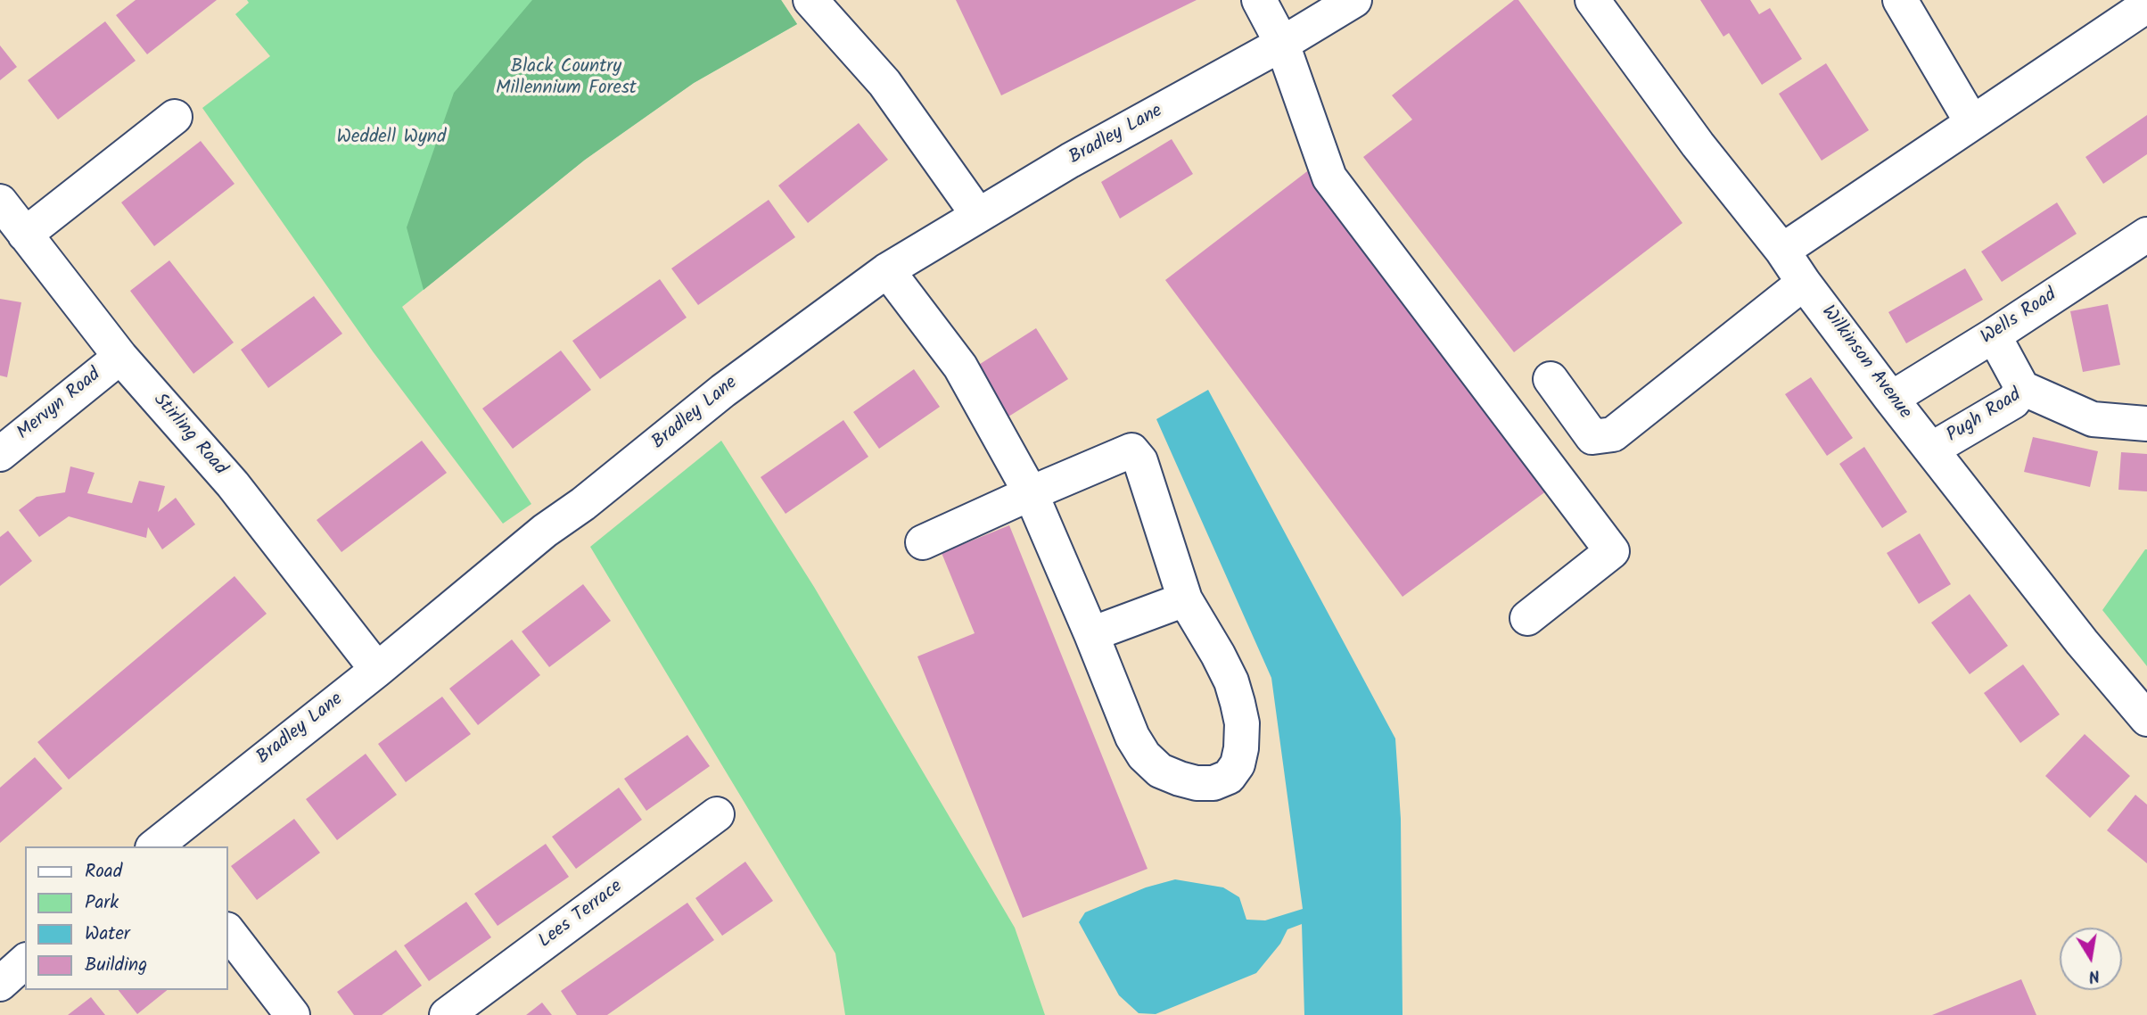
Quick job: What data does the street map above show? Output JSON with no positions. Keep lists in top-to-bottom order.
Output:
{
  "streets": {
    "street": [
      "Bradley Lane",
      "Wells Road",
      "Wilkinson Avenue",
      "Mervyn Road",
      "Pugh Road",
      "Stirling Road",
      "Lees Terrace"
    ]
  },
  "crossings": [
    ["Bradley Lane", "Stirling Road"],
    ["Wells Road", "Wilkinson Avenue"],
    ["Wilkinson Avenue", "Pugh Road"],
    ["Mervyn Road", "Stirling Road"]
  ],
  "parks": ["Black Country Millennium Forest", "Weddell Wynd"],
  "legend": [
    "Road",
    "Park",
    "Water",
    "Building"
  ],
  "north": "bottom"
}
